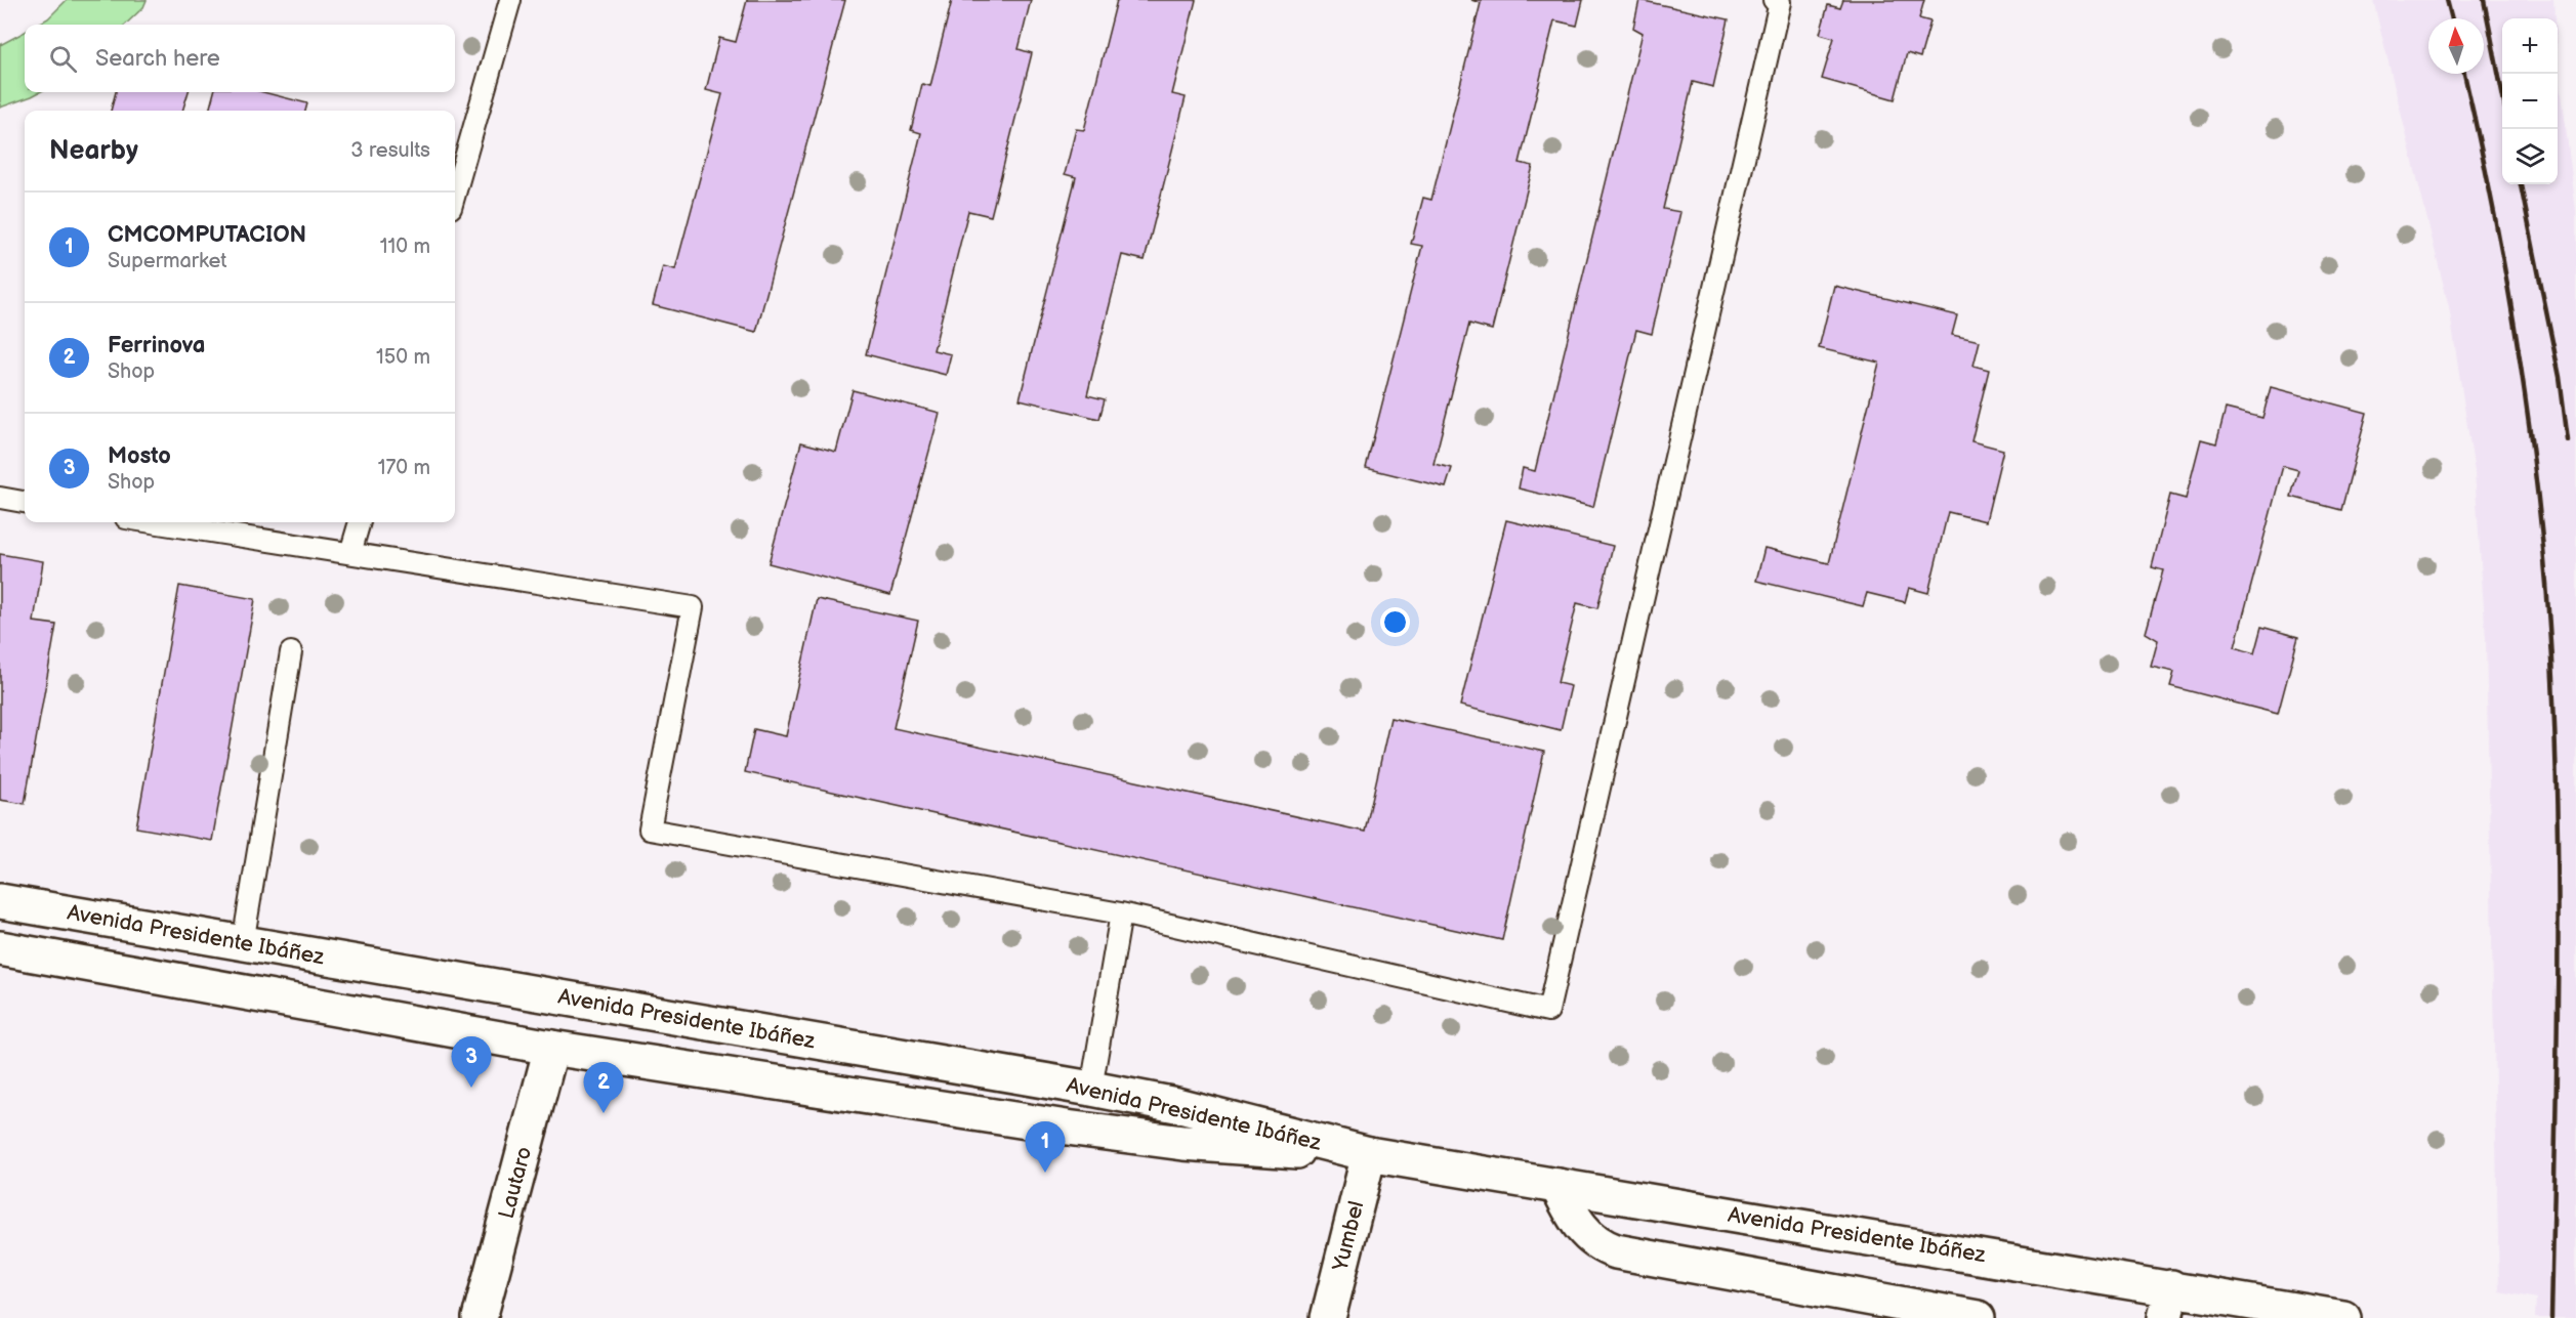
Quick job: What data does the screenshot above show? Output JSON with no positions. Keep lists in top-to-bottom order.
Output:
{
  "streets": {
    "main road": ["Avenida Presidente Ibáñez", "Lautaro", "Yumbel"]
  },
  "crossings": [
    ["Avenida Presidente Ibáñez", "Lautaro"],
    ["Avenida Presidente Ibáñez", "Yumbel"]
  ],
  "north": "top",
  "page": {
    "map_buttons": ["+", "−"],
    "search": "Search here",
    "heading": ["Nearby", "3 results"],
    "list": [
      {
        "mark": "1",
        "name": "CMCOMPUTACION",
        "note": "Supermarket",
        "value": "110 m"
      },
      {
        "mark": "2",
        "name": "Ferrinova",
        "note": "Shop",
        "value": "150 m"
      },
      {
        "mark": "3",
        "name": "Mosto",
        "note": "Shop",
        "value": "170 m"
      }
    ],
    "pins": ["3", "2", "1"]
  }
}
